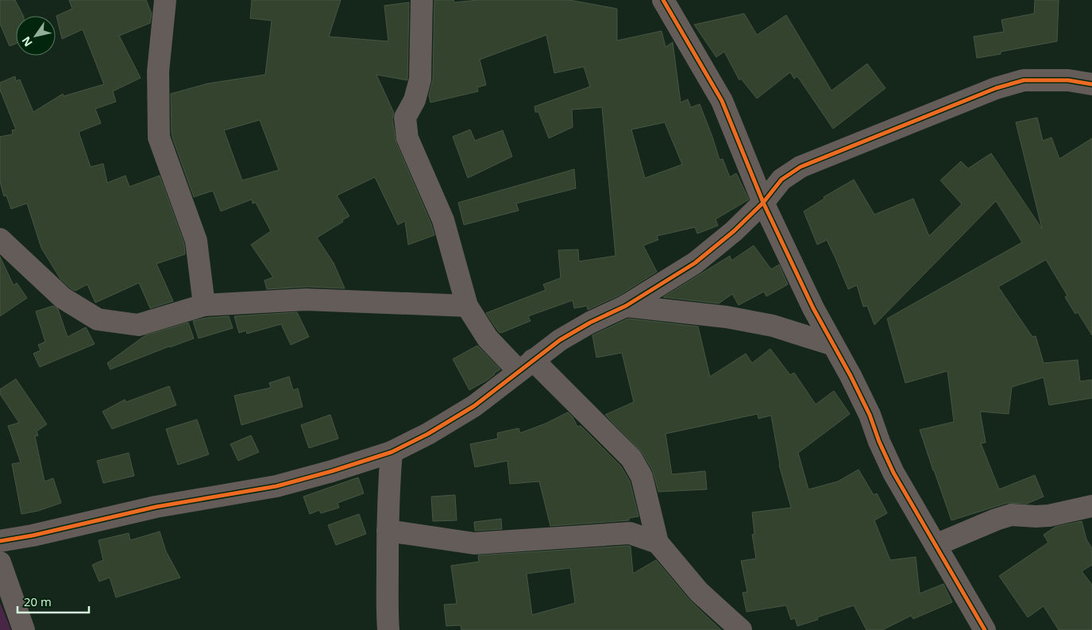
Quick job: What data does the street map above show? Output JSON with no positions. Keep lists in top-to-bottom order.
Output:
{
  "scale_bar": "20 m",
  "north": "bottom left"
}
